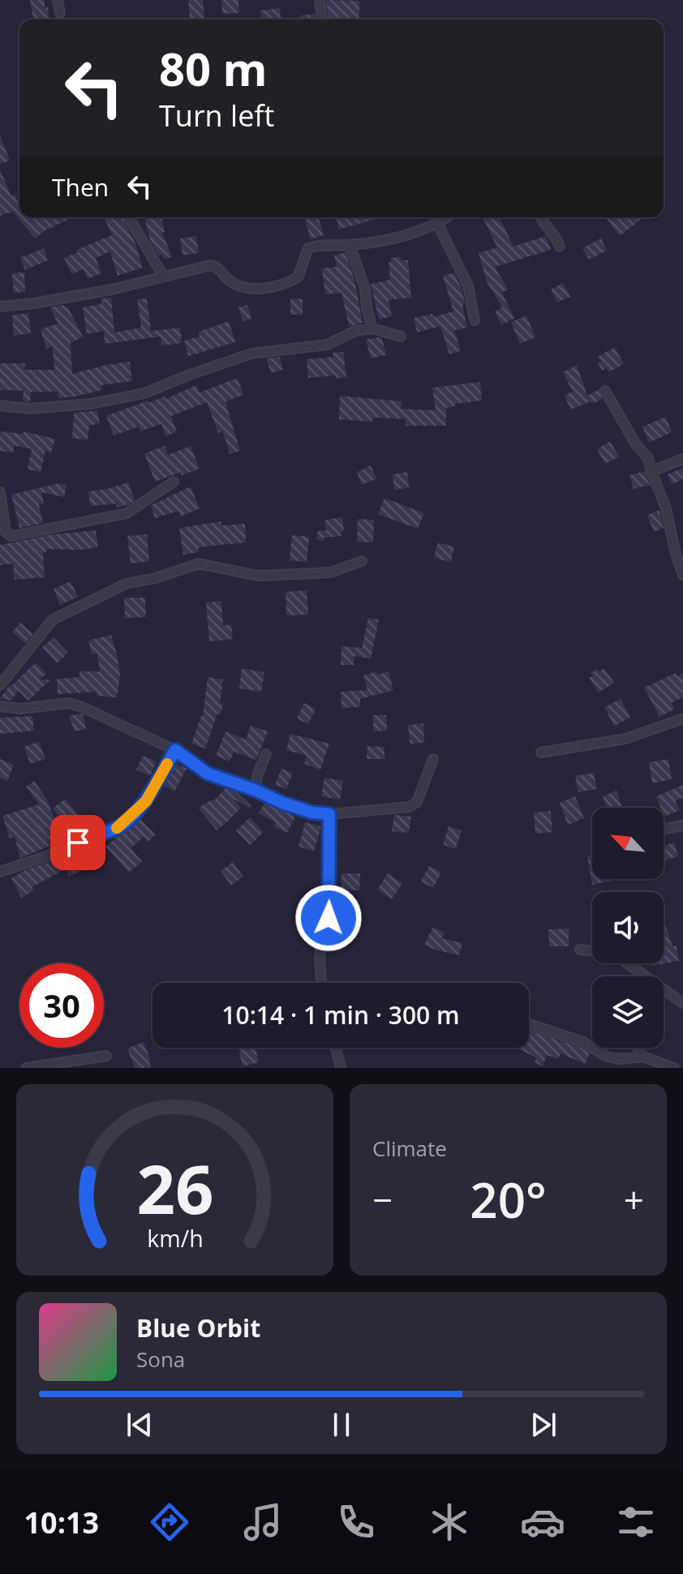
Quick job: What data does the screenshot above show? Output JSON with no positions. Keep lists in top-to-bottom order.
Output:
{
  "north": "top left",
  "page": {
    "turn": ["80 m", "Turn left"],
    "then": "Then",
    "limit": "30",
    "trip": "10:14 · 1 min · 300 m",
    "tile": "Climate",
    "heat": ["−", "20°", "+"],
    "song": ["Blue Orbit", "Sona"],
    "tabs": "10:13",
    "gauge": ["26", "km/h"]
  }
}
